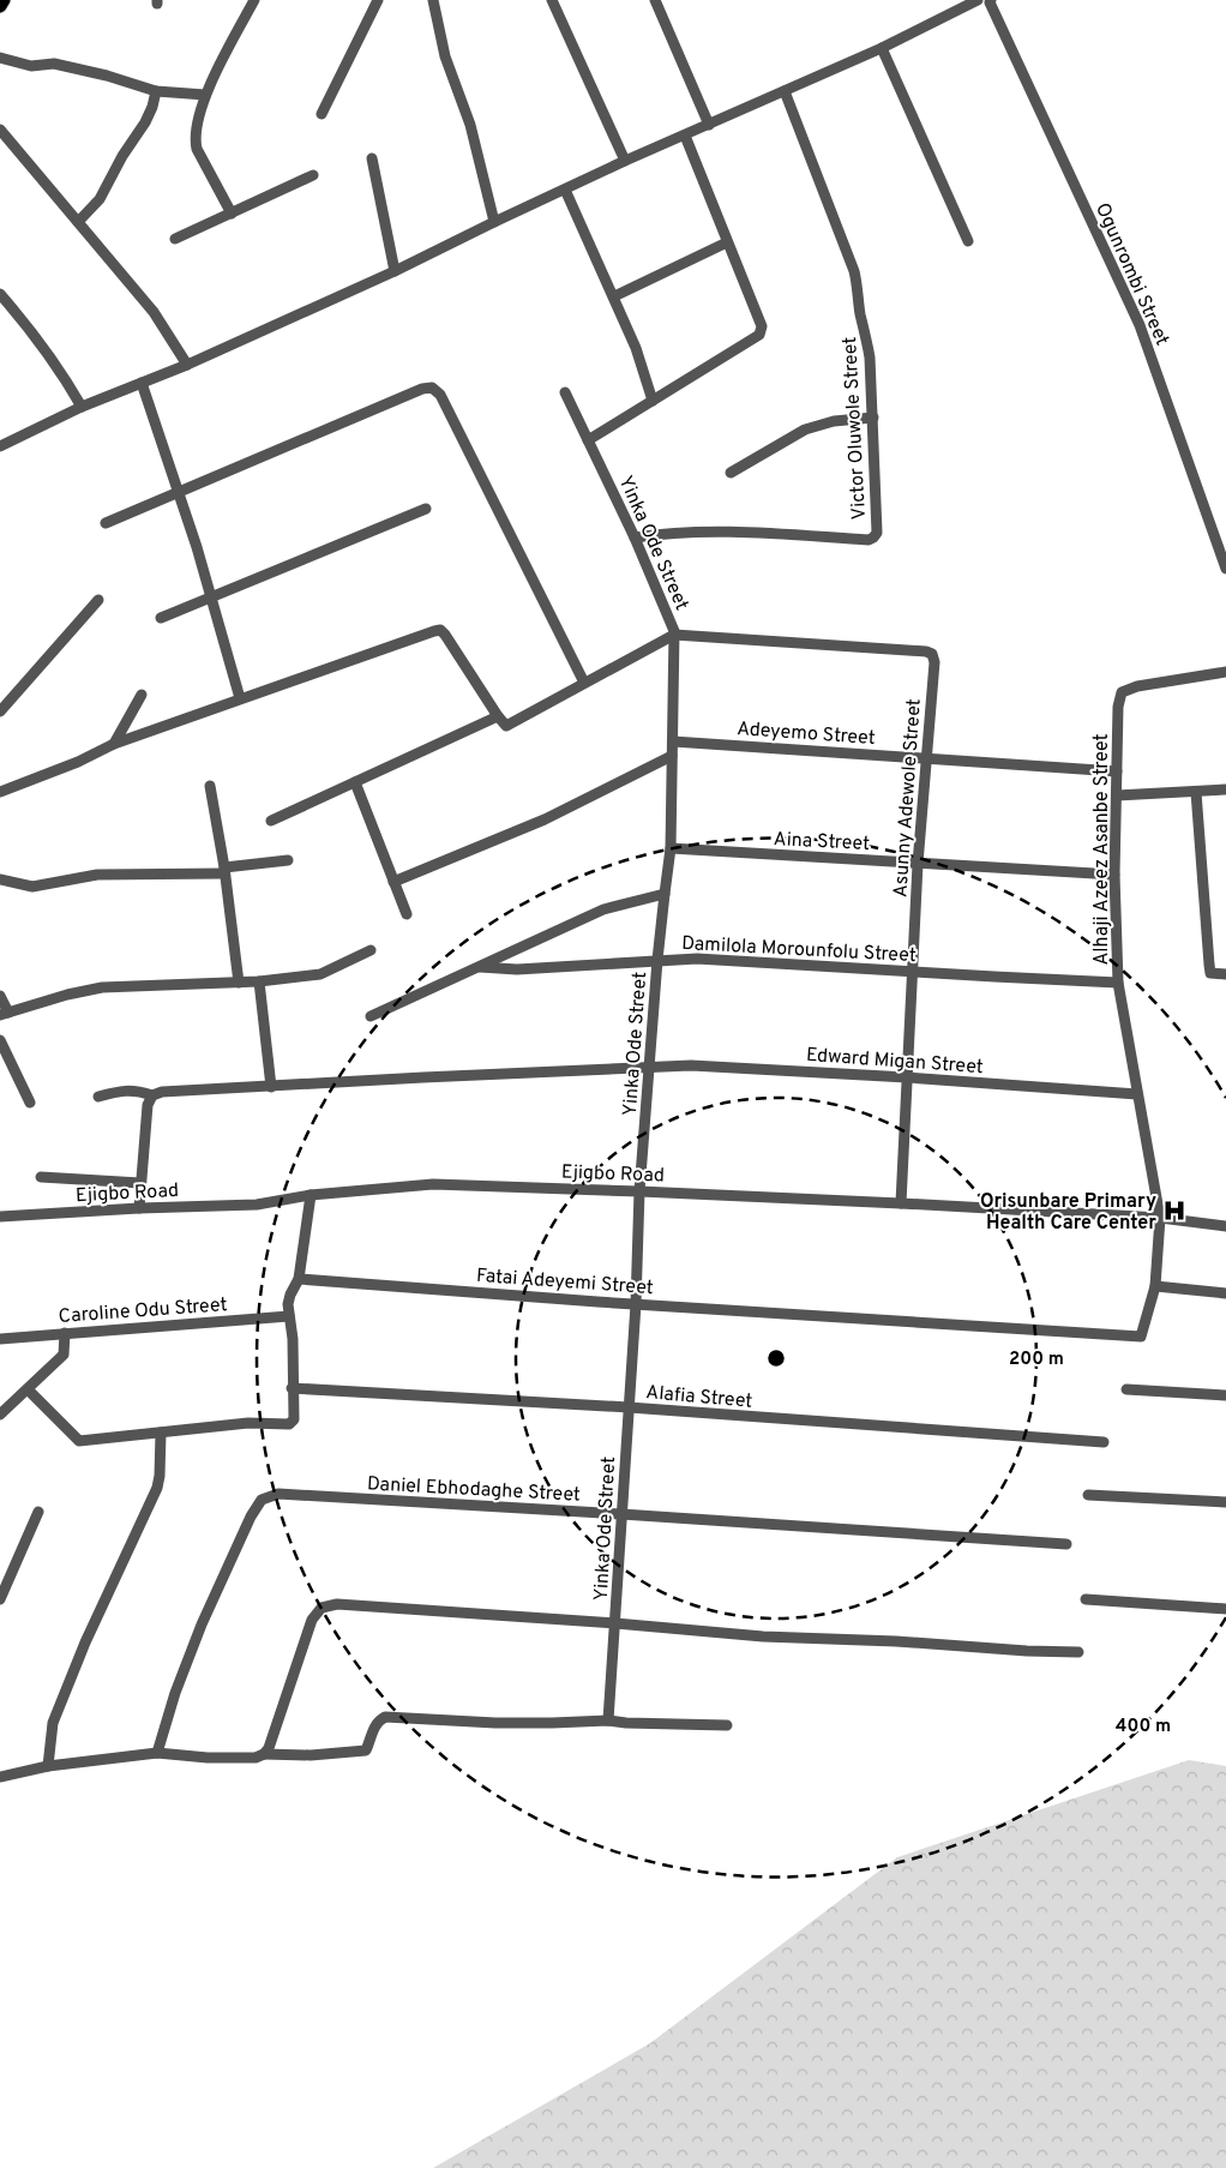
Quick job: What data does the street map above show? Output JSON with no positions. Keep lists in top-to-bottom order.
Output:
{
  "streets": {
    "street": [
      "Ogunrombi Street",
      "Victor Oluwole Street",
      "Yinka Ode Street",
      "Adeyemo Street",
      "Asunny Adewole Street",
      "Aina Street",
      "Alhaji Azeez Asanbe Street",
      "Damilola Morounfolu Street",
      "Edward Migan Street",
      "Ejigbo Road",
      "Fatai Adeyemi Street",
      "Caroline Odu Street",
      "Alafia Street",
      "Daniel Ebhodaghe Street"
    ]
  },
  "crossings": [
    ["Victor Oluwole Street", "Yinka Ode Street"],
    ["Yinka Ode Street", "Adeyemo Street"],
    ["Yinka Ode Street", "Asunny Adewole Street"],
    ["Yinka Ode Street", "Aina Street"],
    ["Yinka Ode Street", "Damilola Morounfolu Street"],
    ["Yinka Ode Street", "Edward Migan Street"],
    ["Yinka Ode Street", "Ejigbo Road"],
    ["Yinka Ode Street", "Fatai Adeyemi Street"],
    ["Yinka Ode Street", "Alafia Street"],
    ["Yinka Ode Street", "Daniel Ebhodaghe Street"],
    ["Adeyemo Street", "Asunny Adewole Street"],
    ["Adeyemo Street", "Alhaji Azeez Asanbe Street"],
    ["Asunny Adewole Street", "Aina Street"],
    ["Asunny Adewole Street", "Damilola Morounfolu Street"],
    ["Asunny Adewole Street", "Edward Migan Street"],
    ["Asunny Adewole Street", "Ejigbo Road"],
    ["Aina Street", "Alhaji Azeez Asanbe Street"],
    ["Alhaji Azeez Asanbe Street", "Damilola Morounfolu Street"],
    ["Alhaji Azeez Asanbe Street", "Edward Migan Street"],
    ["Alhaji Azeez Asanbe Street", "Ejigbo Road"],
    ["Alhaji Azeez Asanbe Street", "Fatai Adeyemi Street"],
    ["Ejigbo Road", "Fatai Adeyemi Street"]
  ],
  "places": {
    "hospital": ["Orisunbare Primary Health Care Center"]
  },
  "rings": ["200 m", "400 m"]
}
